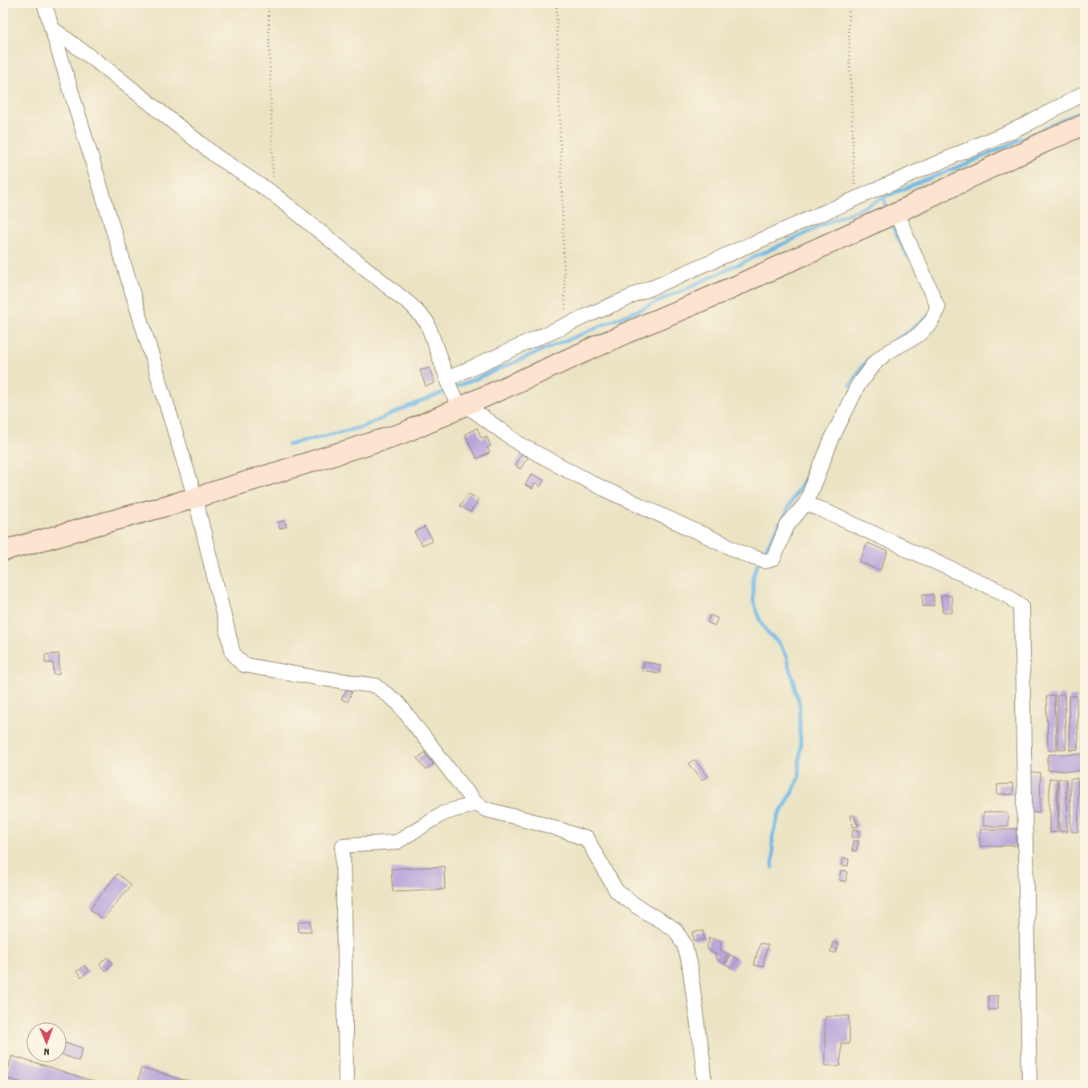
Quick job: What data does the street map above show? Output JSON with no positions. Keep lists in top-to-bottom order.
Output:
{
  "north": "bottom"
}
